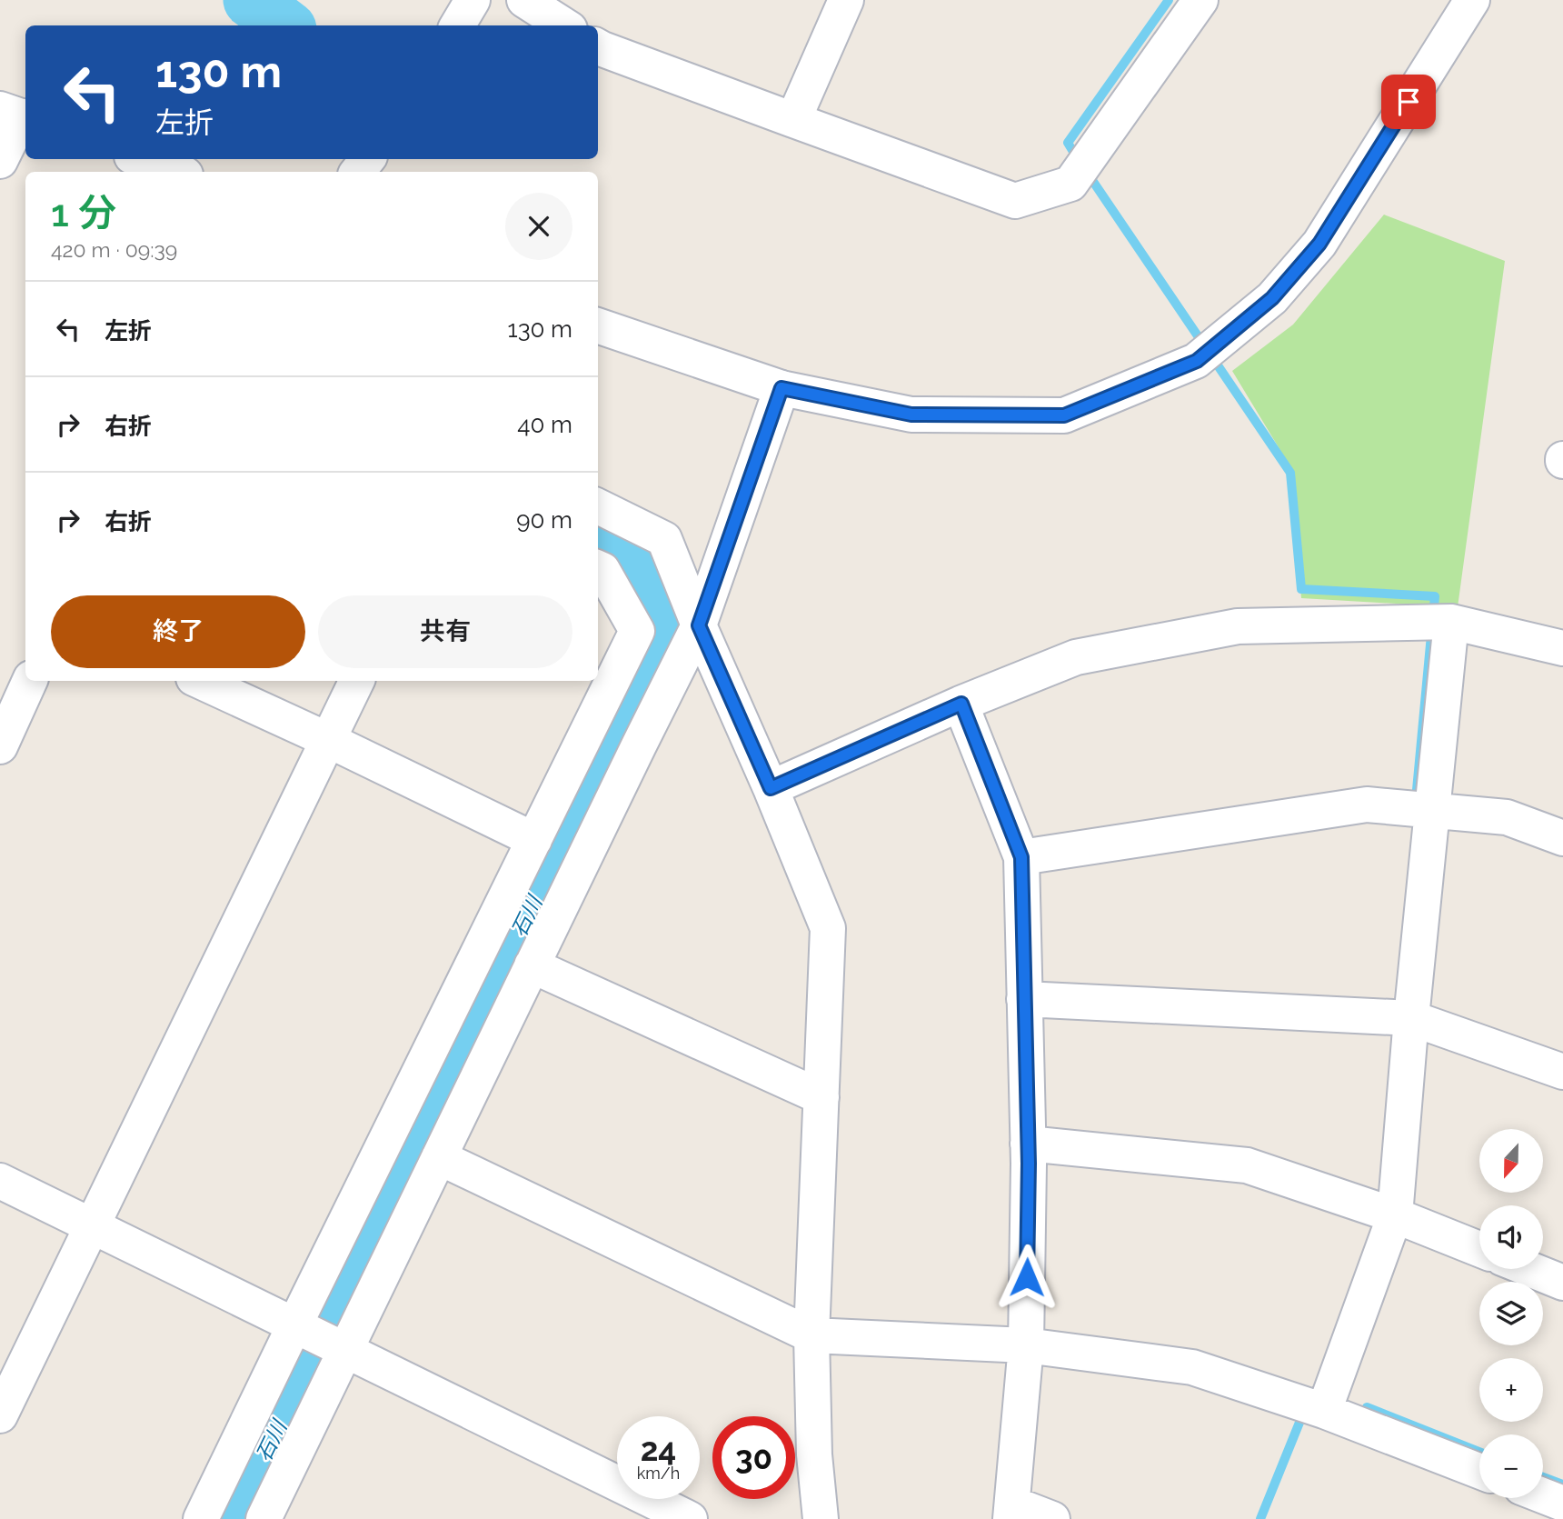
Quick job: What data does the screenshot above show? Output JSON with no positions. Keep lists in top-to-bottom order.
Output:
{
  "water": ["石川"],
  "north": "bottom",
  "page": {
    "turn": ["130 m", "左折"],
    "heading": ["1 分", "420 m · 09:39"],
    "list": [
      {
        "name": "左折",
        "value": "130 m"
      },
      {
        "name": "右折",
        "value": "40 m"
      },
      {
        "name": "右折",
        "value": "90 m"
      }
    ],
    "buttons": ["終了", "共有"],
    "map_buttons": ["+", "−"],
    "speed": "24 km/h",
    "limit": "30"
  }
}
